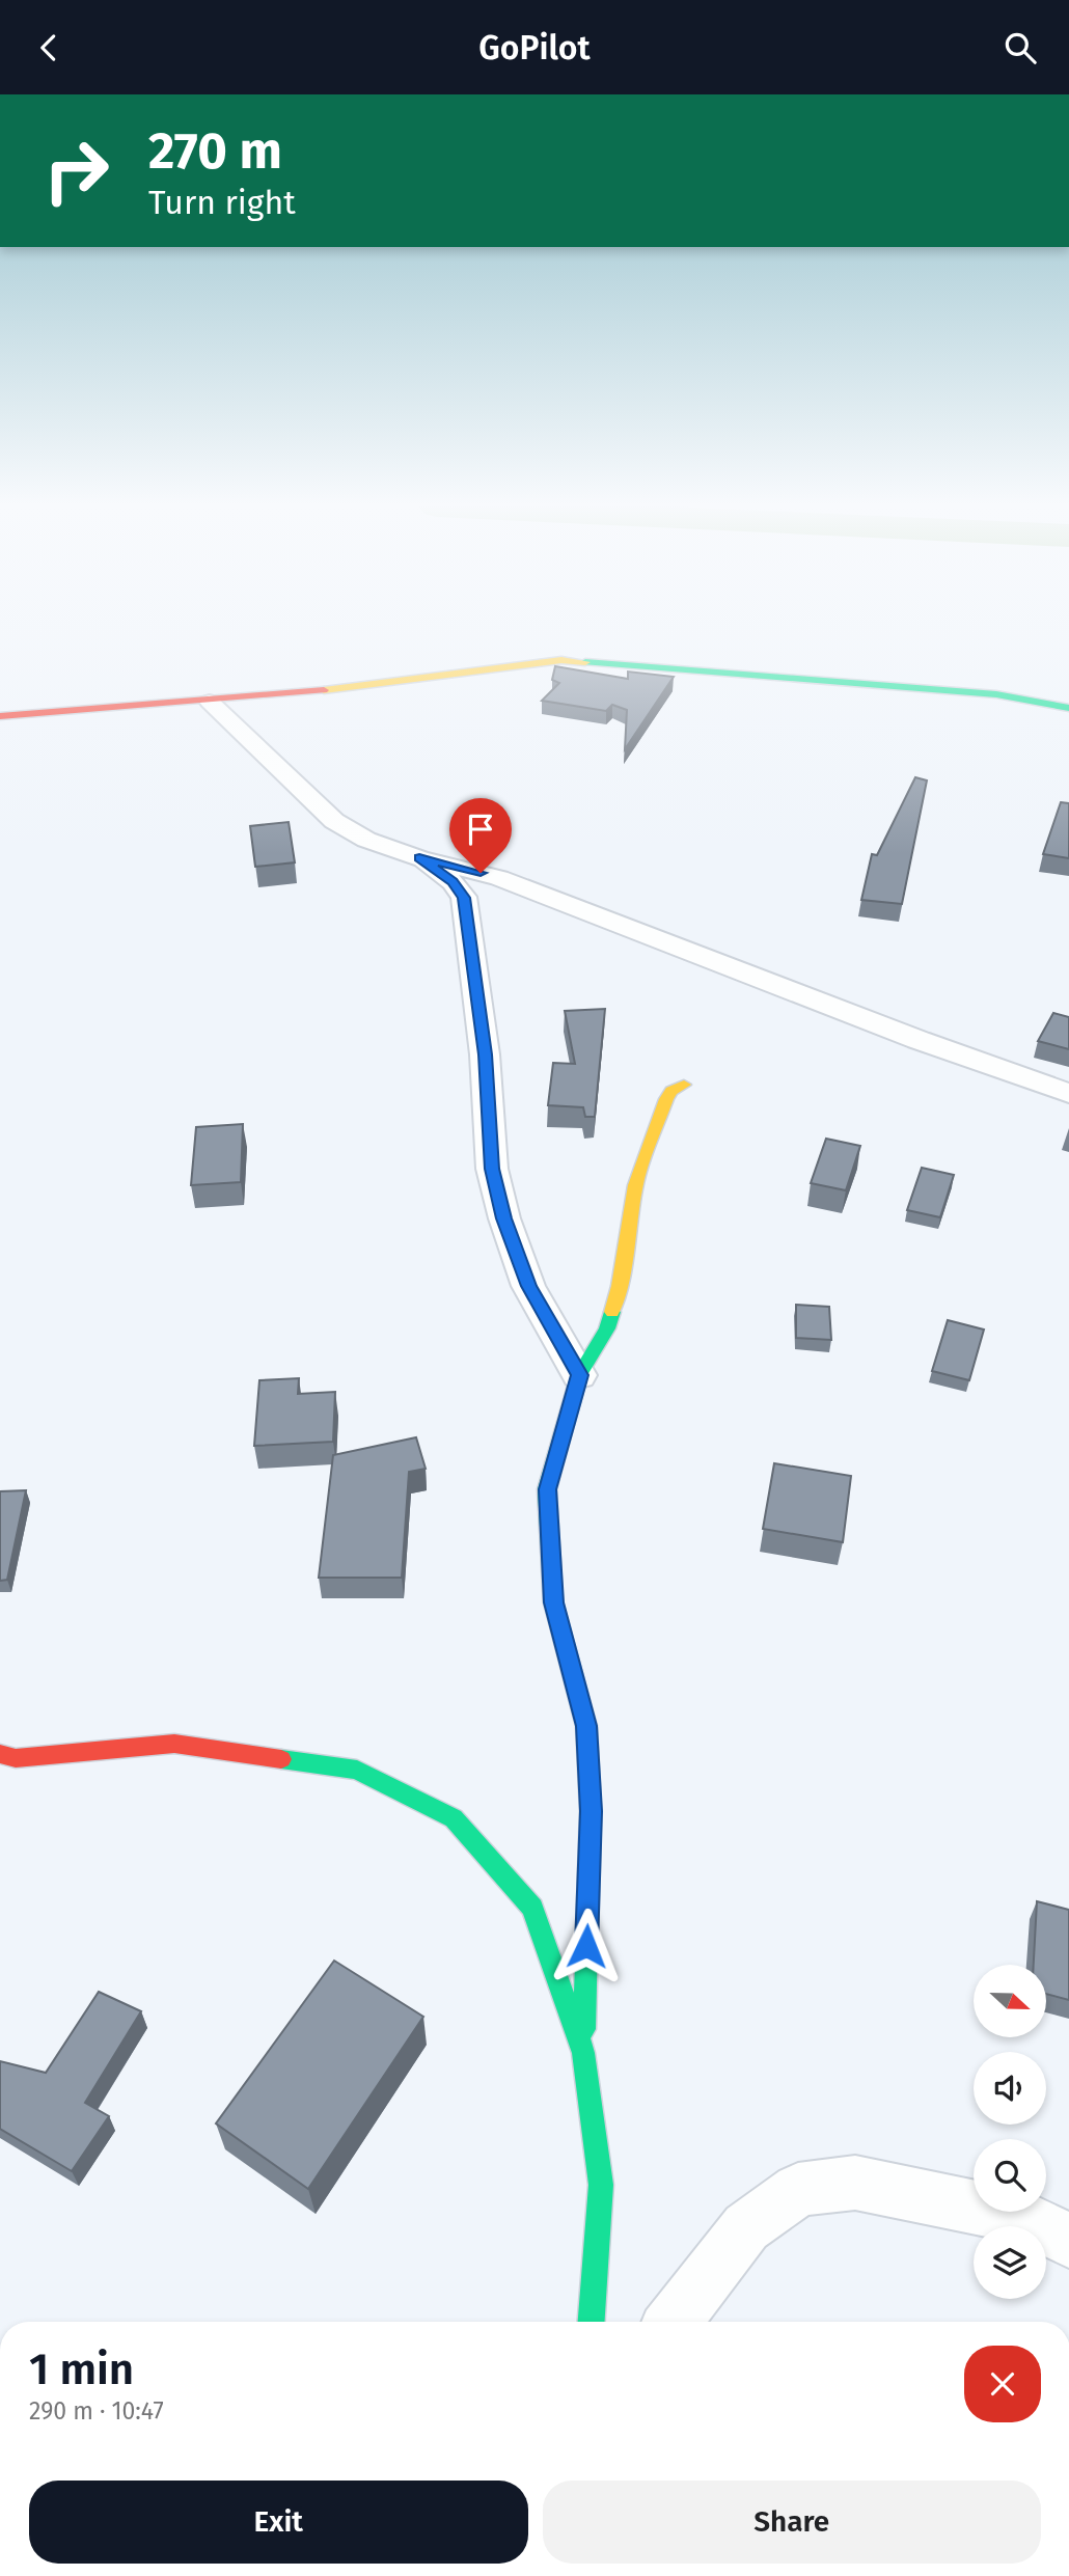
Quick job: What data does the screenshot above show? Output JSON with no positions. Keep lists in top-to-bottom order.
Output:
{
  "north": "right",
  "page": {
    "header": "GoPilot",
    "turn": ["270 m", "Turn right"],
    "heading": ["1 min", "290 m · 10:47"],
    "buttons": ["Exit", "Share"]
  }
}
